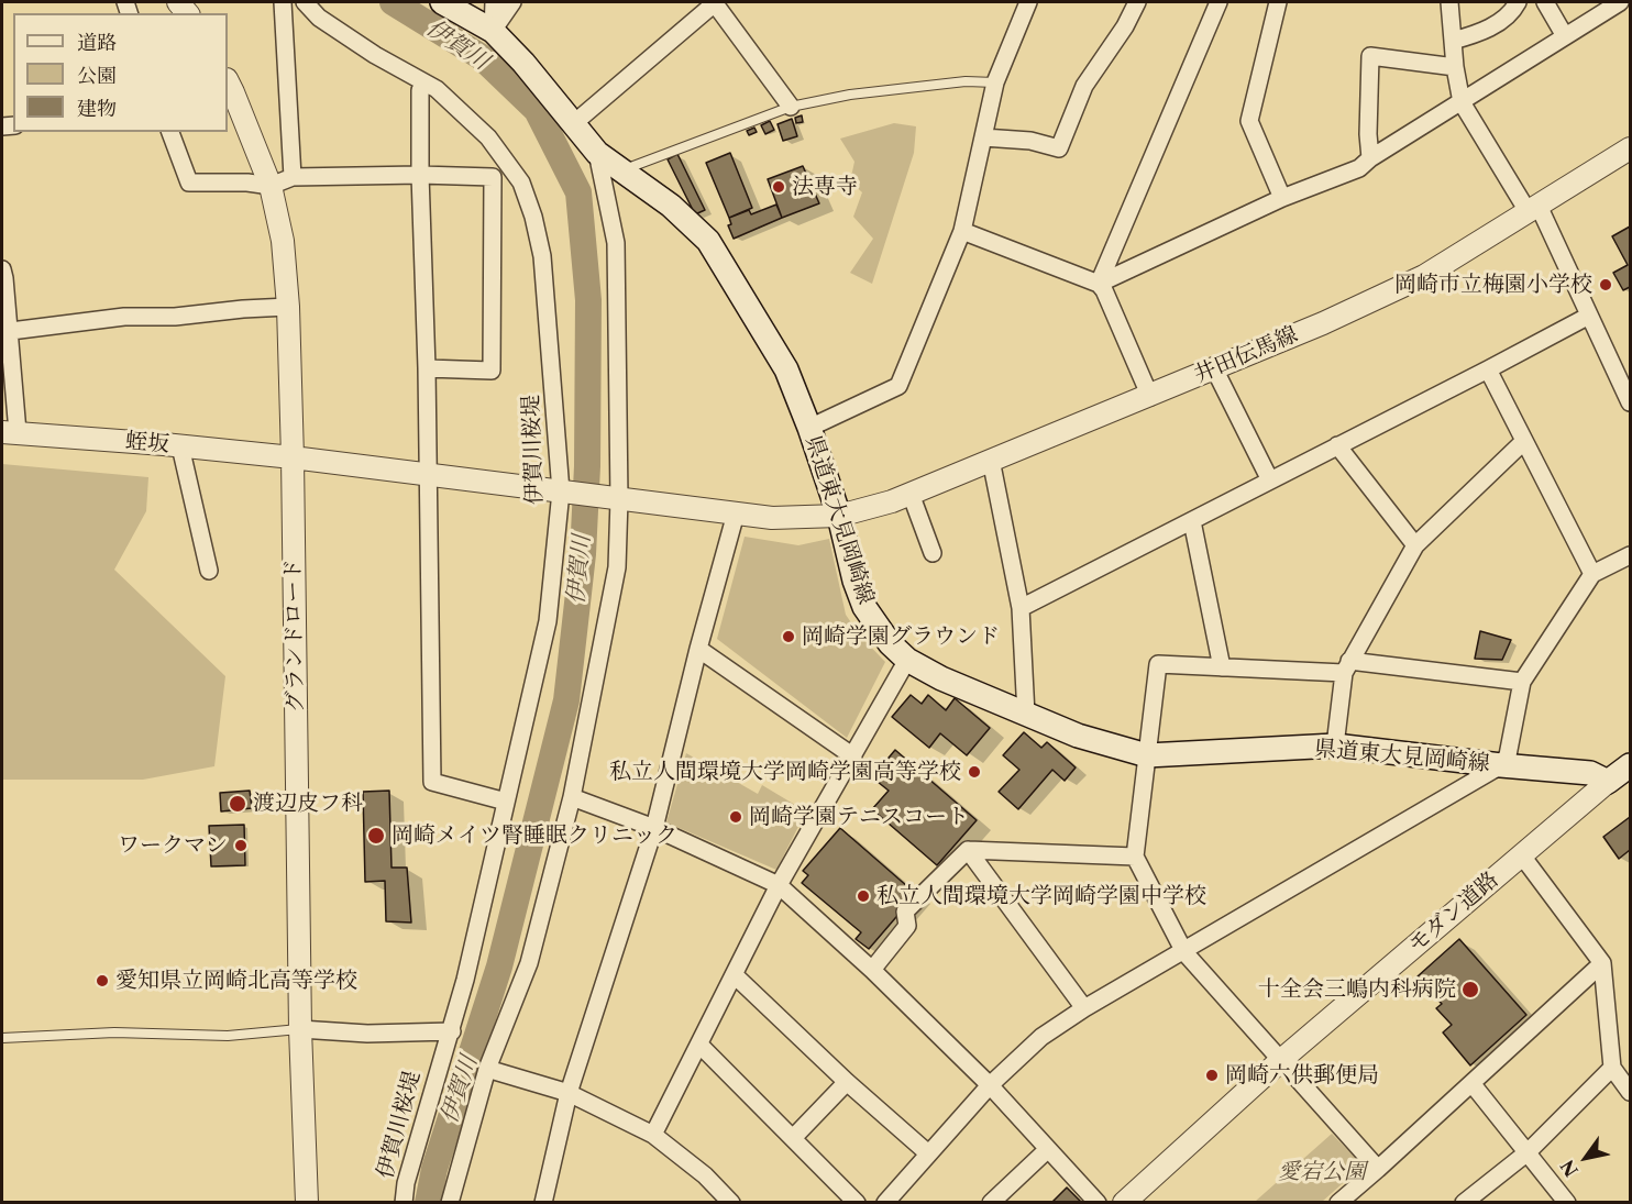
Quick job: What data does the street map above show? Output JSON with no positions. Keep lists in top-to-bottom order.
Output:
{
  "streets": {
    "main road": ["県道東大見岡崎線"],
    "street": [
      "井田伝馬線",
      "蛭坂",
      "伊賀川桜堤",
      "グランドロード",
      "モダン道路"
    ]
  },
  "crossings": [
    ["井田伝馬線", "蛭坂"],
    ["井田伝馬線", "伊賀川桜堤"],
    ["井田伝馬線", "県道東大見岡崎線"],
    ["蛭坂", "伊賀川桜堤"],
    ["蛭坂", "グランドロード"],
    ["県道東大見岡崎線", "モダン道路"]
  ],
  "water": ["伊賀川"],
  "parks": ["愛宕公園"],
  "places": [
    "法専寺",
    "岡崎市立梅園小学校",
    "岡崎学園グラウンド",
    "私立人間環境大学岡崎学園高等学校",
    "渡辺皮フ科",
    "岡崎学園テニスコート",
    "岡崎メイツ腎睡眠クリニック",
    "ワークマン",
    "私立人間環境大学岡崎学園中学校",
    "愛知県立岡崎北高等学校",
    "十全会三嶋内科病院",
    "岡崎六供郵便局"
  ],
  "legend": ["道路", "公園", "建物"],
  "north": "bottom left"
}
